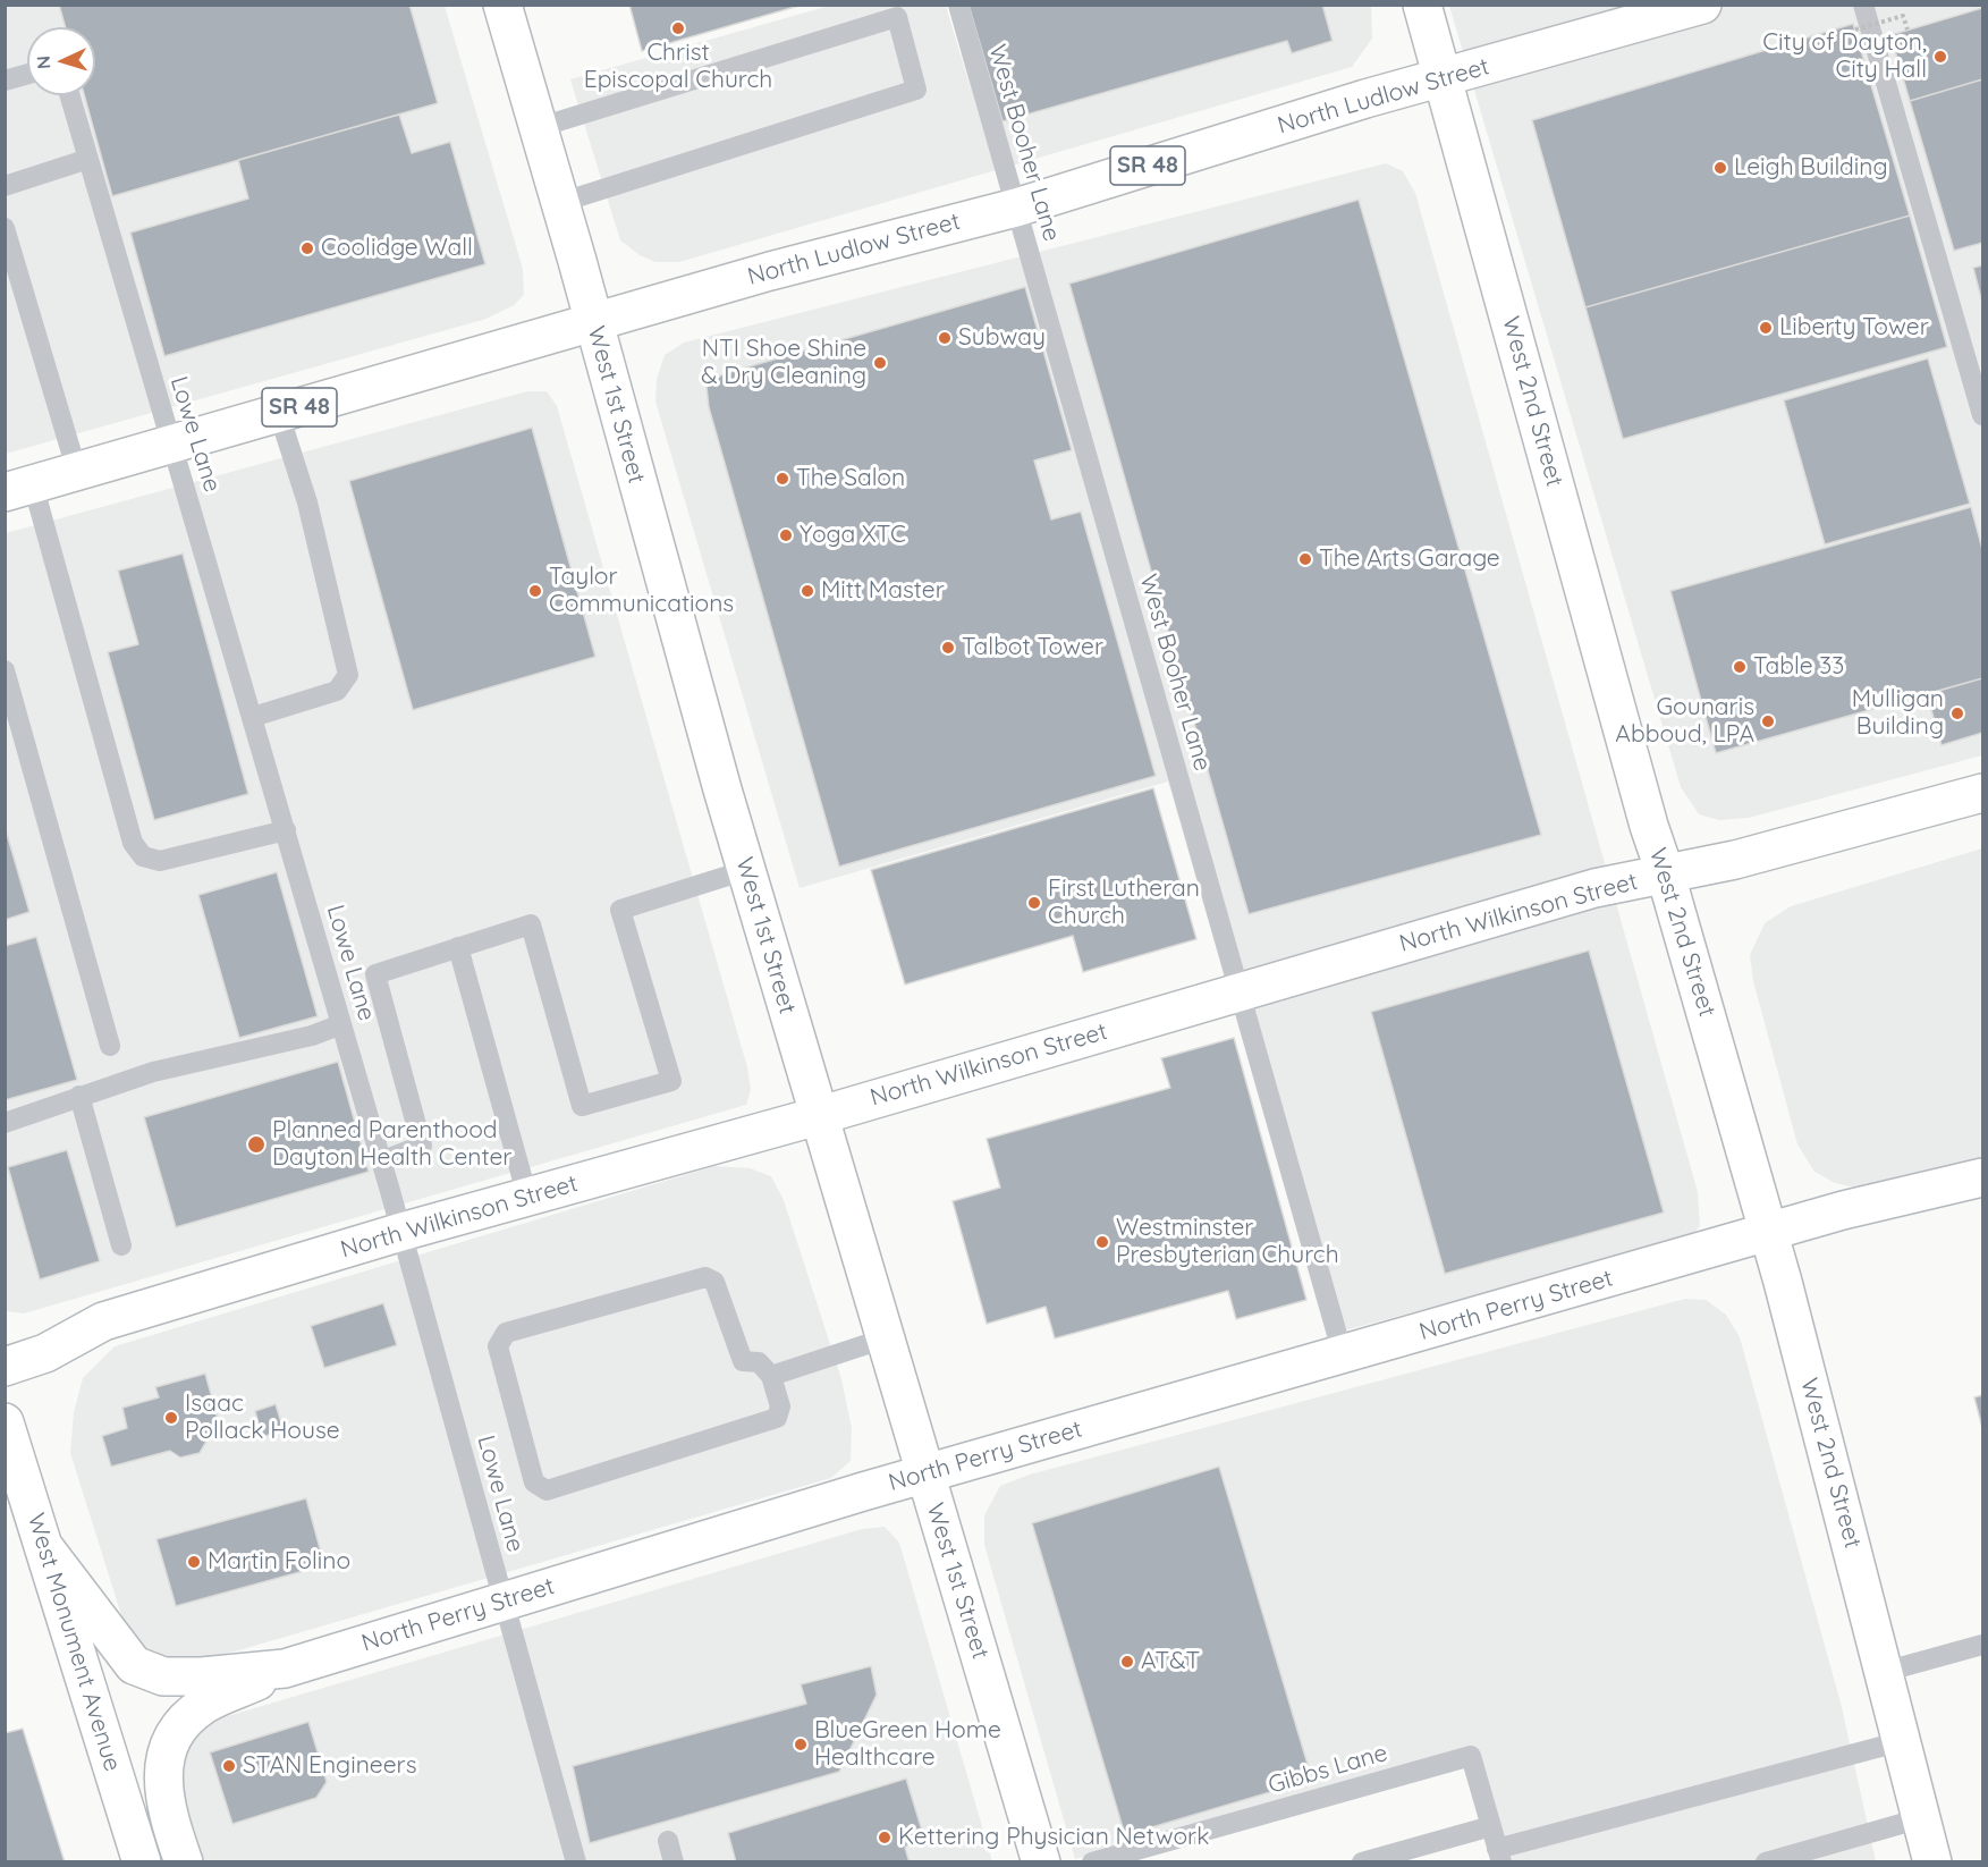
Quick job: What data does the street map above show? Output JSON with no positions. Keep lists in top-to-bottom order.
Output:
{
  "streets": {
    "main road": [
      "North Ludlow Street",
      "SR 48",
      "West 2nd Street",
      "West 1st Street",
      "North Wilkinson Street",
      "North Perry Street",
      "West Monument Avenue"
    ],
    "lane": ["West Booher Lane", "Lowe Lane", "Gibbs Lane"]
  },
  "crossings": [
    ["North Ludlow Street", "West Booher Lane"],
    ["North Ludlow Street", "West 2nd Street"],
    ["North Ludlow Street", "West 1st Street"],
    ["North Ludlow Street", "Lowe Lane"],
    ["West Booher Lane", "North Wilkinson Street"],
    ["West Booher Lane", "North Perry Street"],
    ["West 2nd Street", "North Wilkinson Street"],
    ["West 2nd Street", "North Perry Street"],
    ["West 1st Street", "North Wilkinson Street"],
    ["West 1st Street", "North Perry Street"],
    ["Lowe Lane", "North Wilkinson Street"],
    ["Lowe Lane", "North Perry Street"],
    ["North Perry Street", "West Monument Avenue"]
  ],
  "places": [
    "Christ Episcopal Church",
    "City of Dayton, City Hall",
    "Leigh Building",
    "Coolidge Wall",
    "Liberty Tower",
    "Subway",
    "NTI Shoe Shine & Dry Cleaning",
    "The Salon",
    "Yoga XTC",
    "The Arts Garage",
    "Taylor Communications",
    "Mitt Master",
    "Talbot Tower",
    "Table 33",
    "Mulligan Building",
    "Gounaris Abboud, LPA",
    "First Lutheran Church",
    "Planned Parenthood Dayton Health Center",
    "Westminster Presbyterian Church",
    "Isaac Pollack House",
    "Martin Folino",
    "AT&T",
    "BlueGreen Home Healthcare",
    "STAN Engineers",
    "Kettering Physician Network"
  ],
  "north": "left"
}
